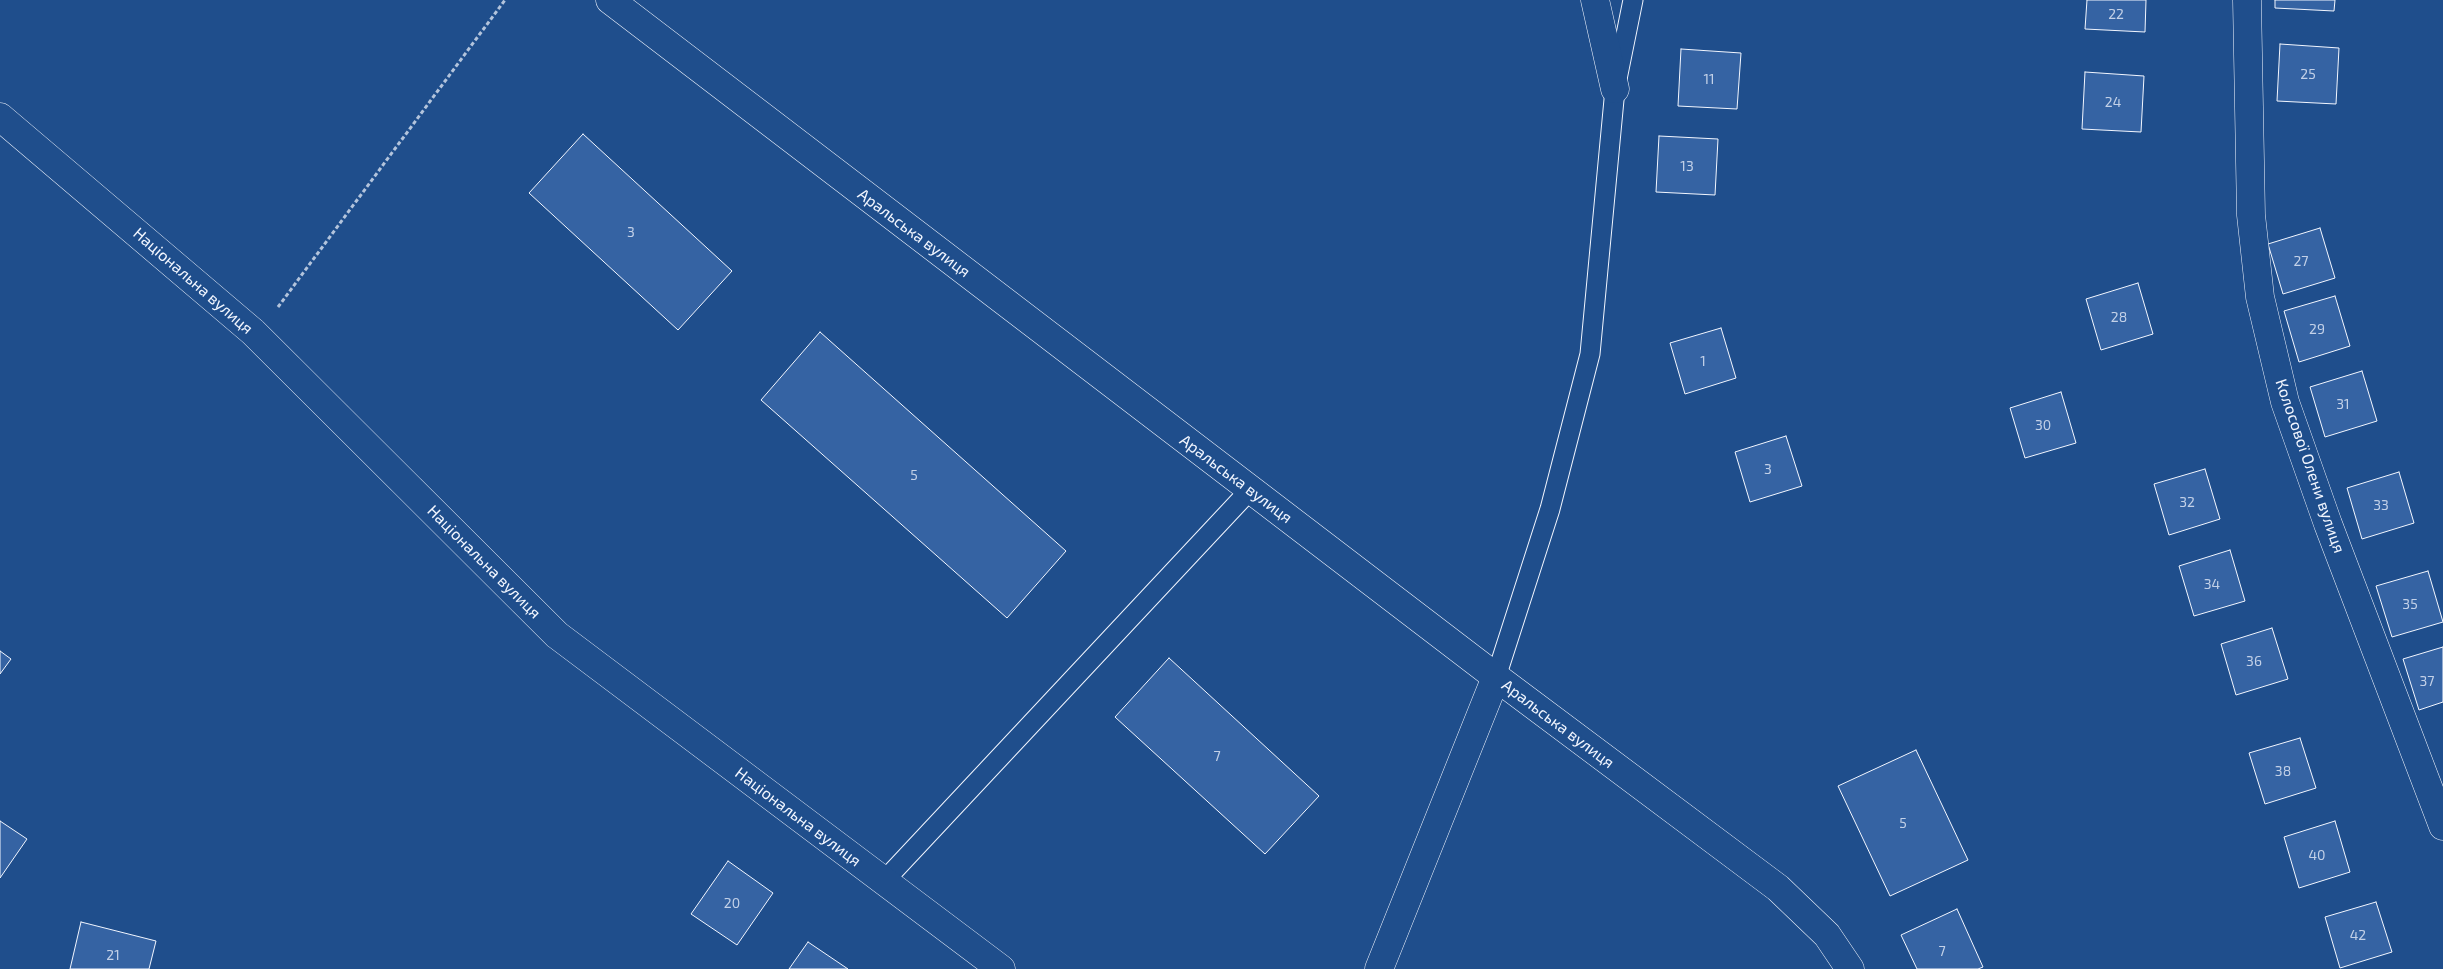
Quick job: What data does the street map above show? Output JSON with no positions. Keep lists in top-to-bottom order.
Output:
{
  "streets": {
    "street": ["Аральська вулиця", "Національна вулиця", "Колосової Олени вулиця"]
  },
  "house_numbers": [
    "22",
    "25",
    "11",
    "24",
    "13",
    "3",
    "27",
    "28",
    "29",
    "1",
    "31",
    "30",
    "3",
    "5",
    "32",
    "33",
    "34",
    "35",
    "36",
    "37",
    "7",
    "38",
    "5",
    "40",
    "20",
    "42",
    "7",
    "21"
  ]
}
